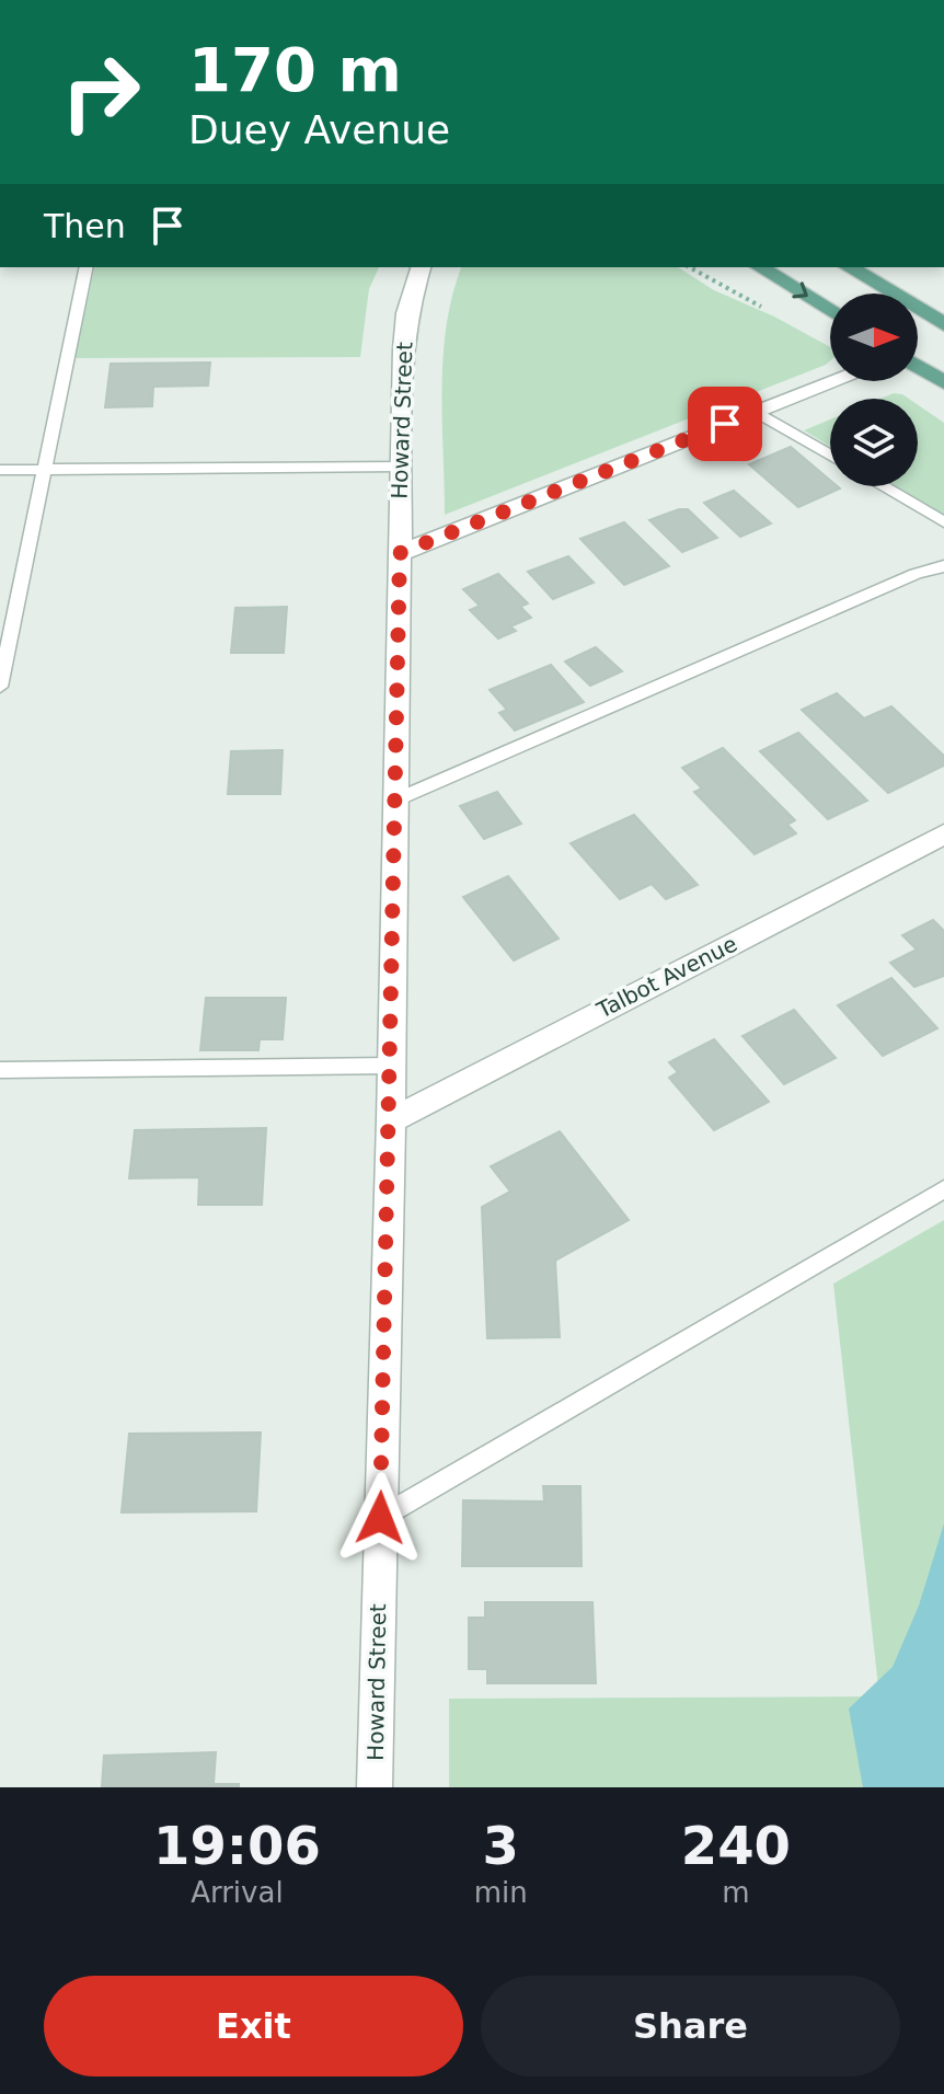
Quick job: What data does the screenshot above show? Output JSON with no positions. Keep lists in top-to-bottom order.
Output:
{
  "streets": {
    "street": ["Howard Street", "Talbot Avenue"]
  },
  "crossings": [
    ["Howard Street", "Talbot Avenue"]
  ],
  "north": "right",
  "page": {
    "turn": ["170 m", "Duey Avenue"],
    "then": "Then",
    "eta": [
      "19:06",
      "Arrival",
      "3",
      "min",
      "240",
      "m"
    ],
    "buttons": ["Exit", "Share"]
  }
}
